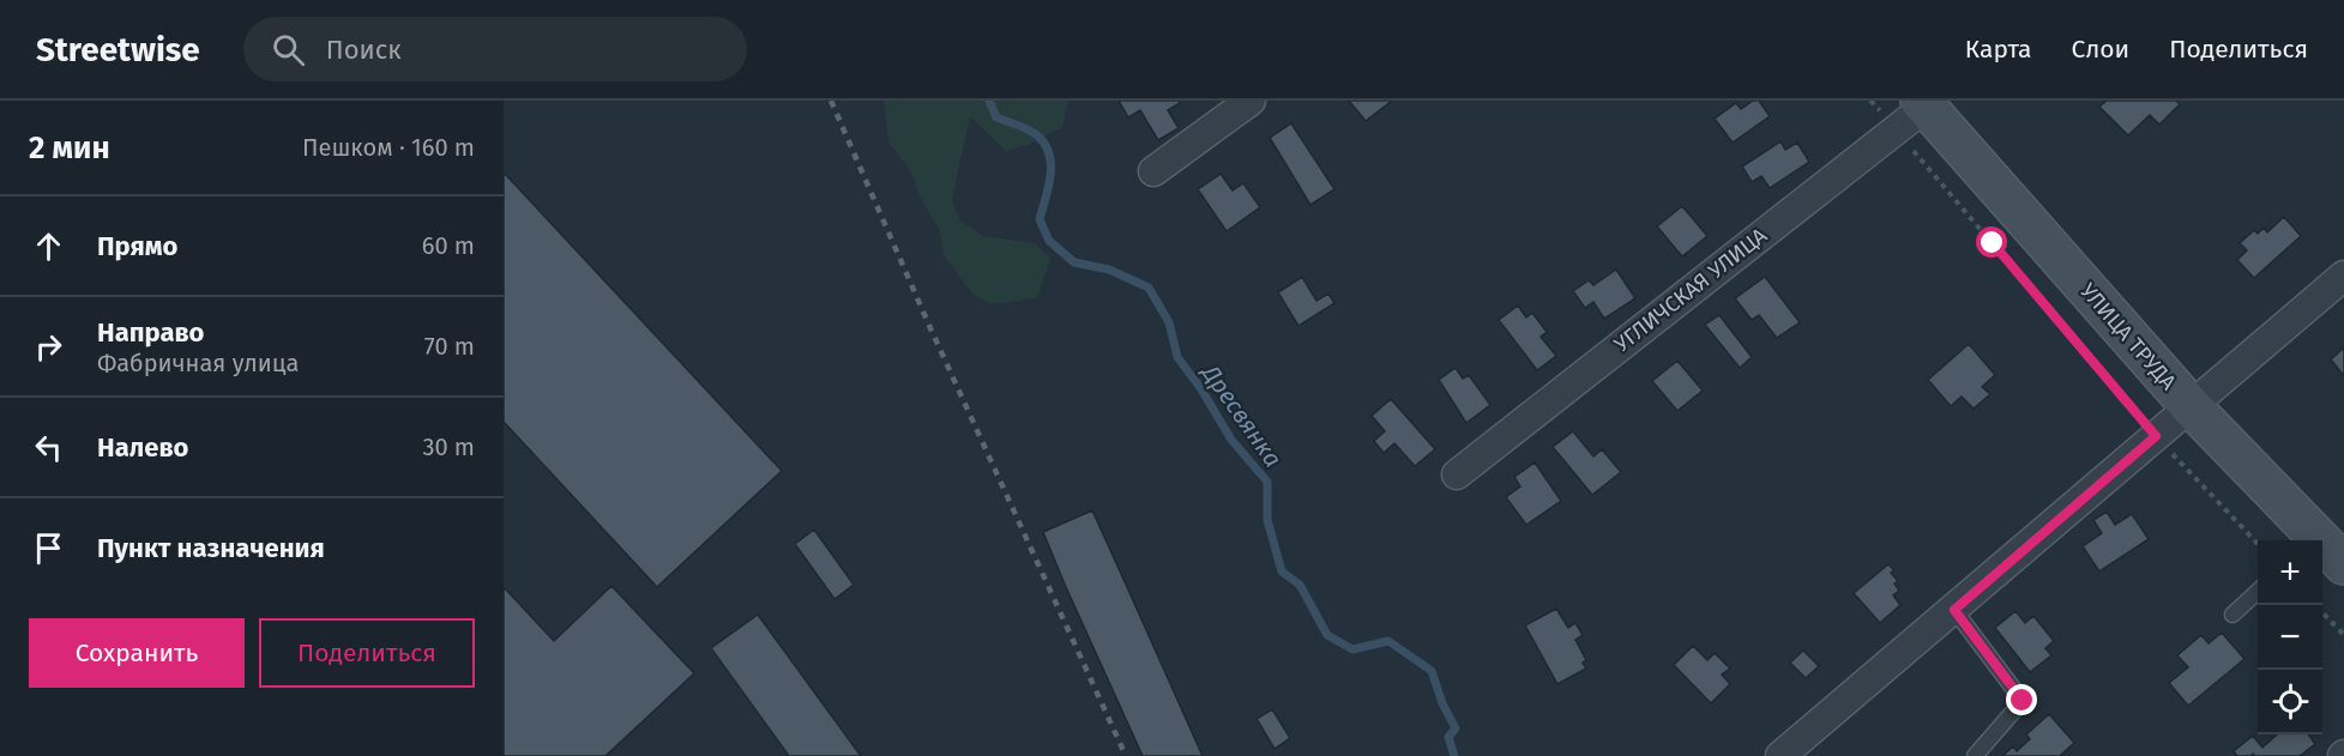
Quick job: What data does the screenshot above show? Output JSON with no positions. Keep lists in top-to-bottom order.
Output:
{
  "streets": {
    "street": ["УГЛИЧСКАЯ УЛИЦА", "УЛИЦА ТРУДА"]
  },
  "crossings": [
    ["УГЛИЧСКАЯ УЛИЦА", "УЛИЦА ТРУДА"]
  ],
  "water": ["Дресвянка"],
  "page": {
    "header": "Streetwise",
    "search": "Поиск",
    "nav": ["Карта", "Слои", "Поделиться"],
    "heading": ["2 мин", "Пешком · 160 m"],
    "list": [
      ["Прямо", "60 m"],
      ["Направо", "Фабричная улица", "70 m"],
      ["Налево", "30 m"],
      "Пункт назначения"
    ],
    "map_buttons": ["+", "−"],
    "buttons": ["Сохранить", "Поделиться"]
  }
}
